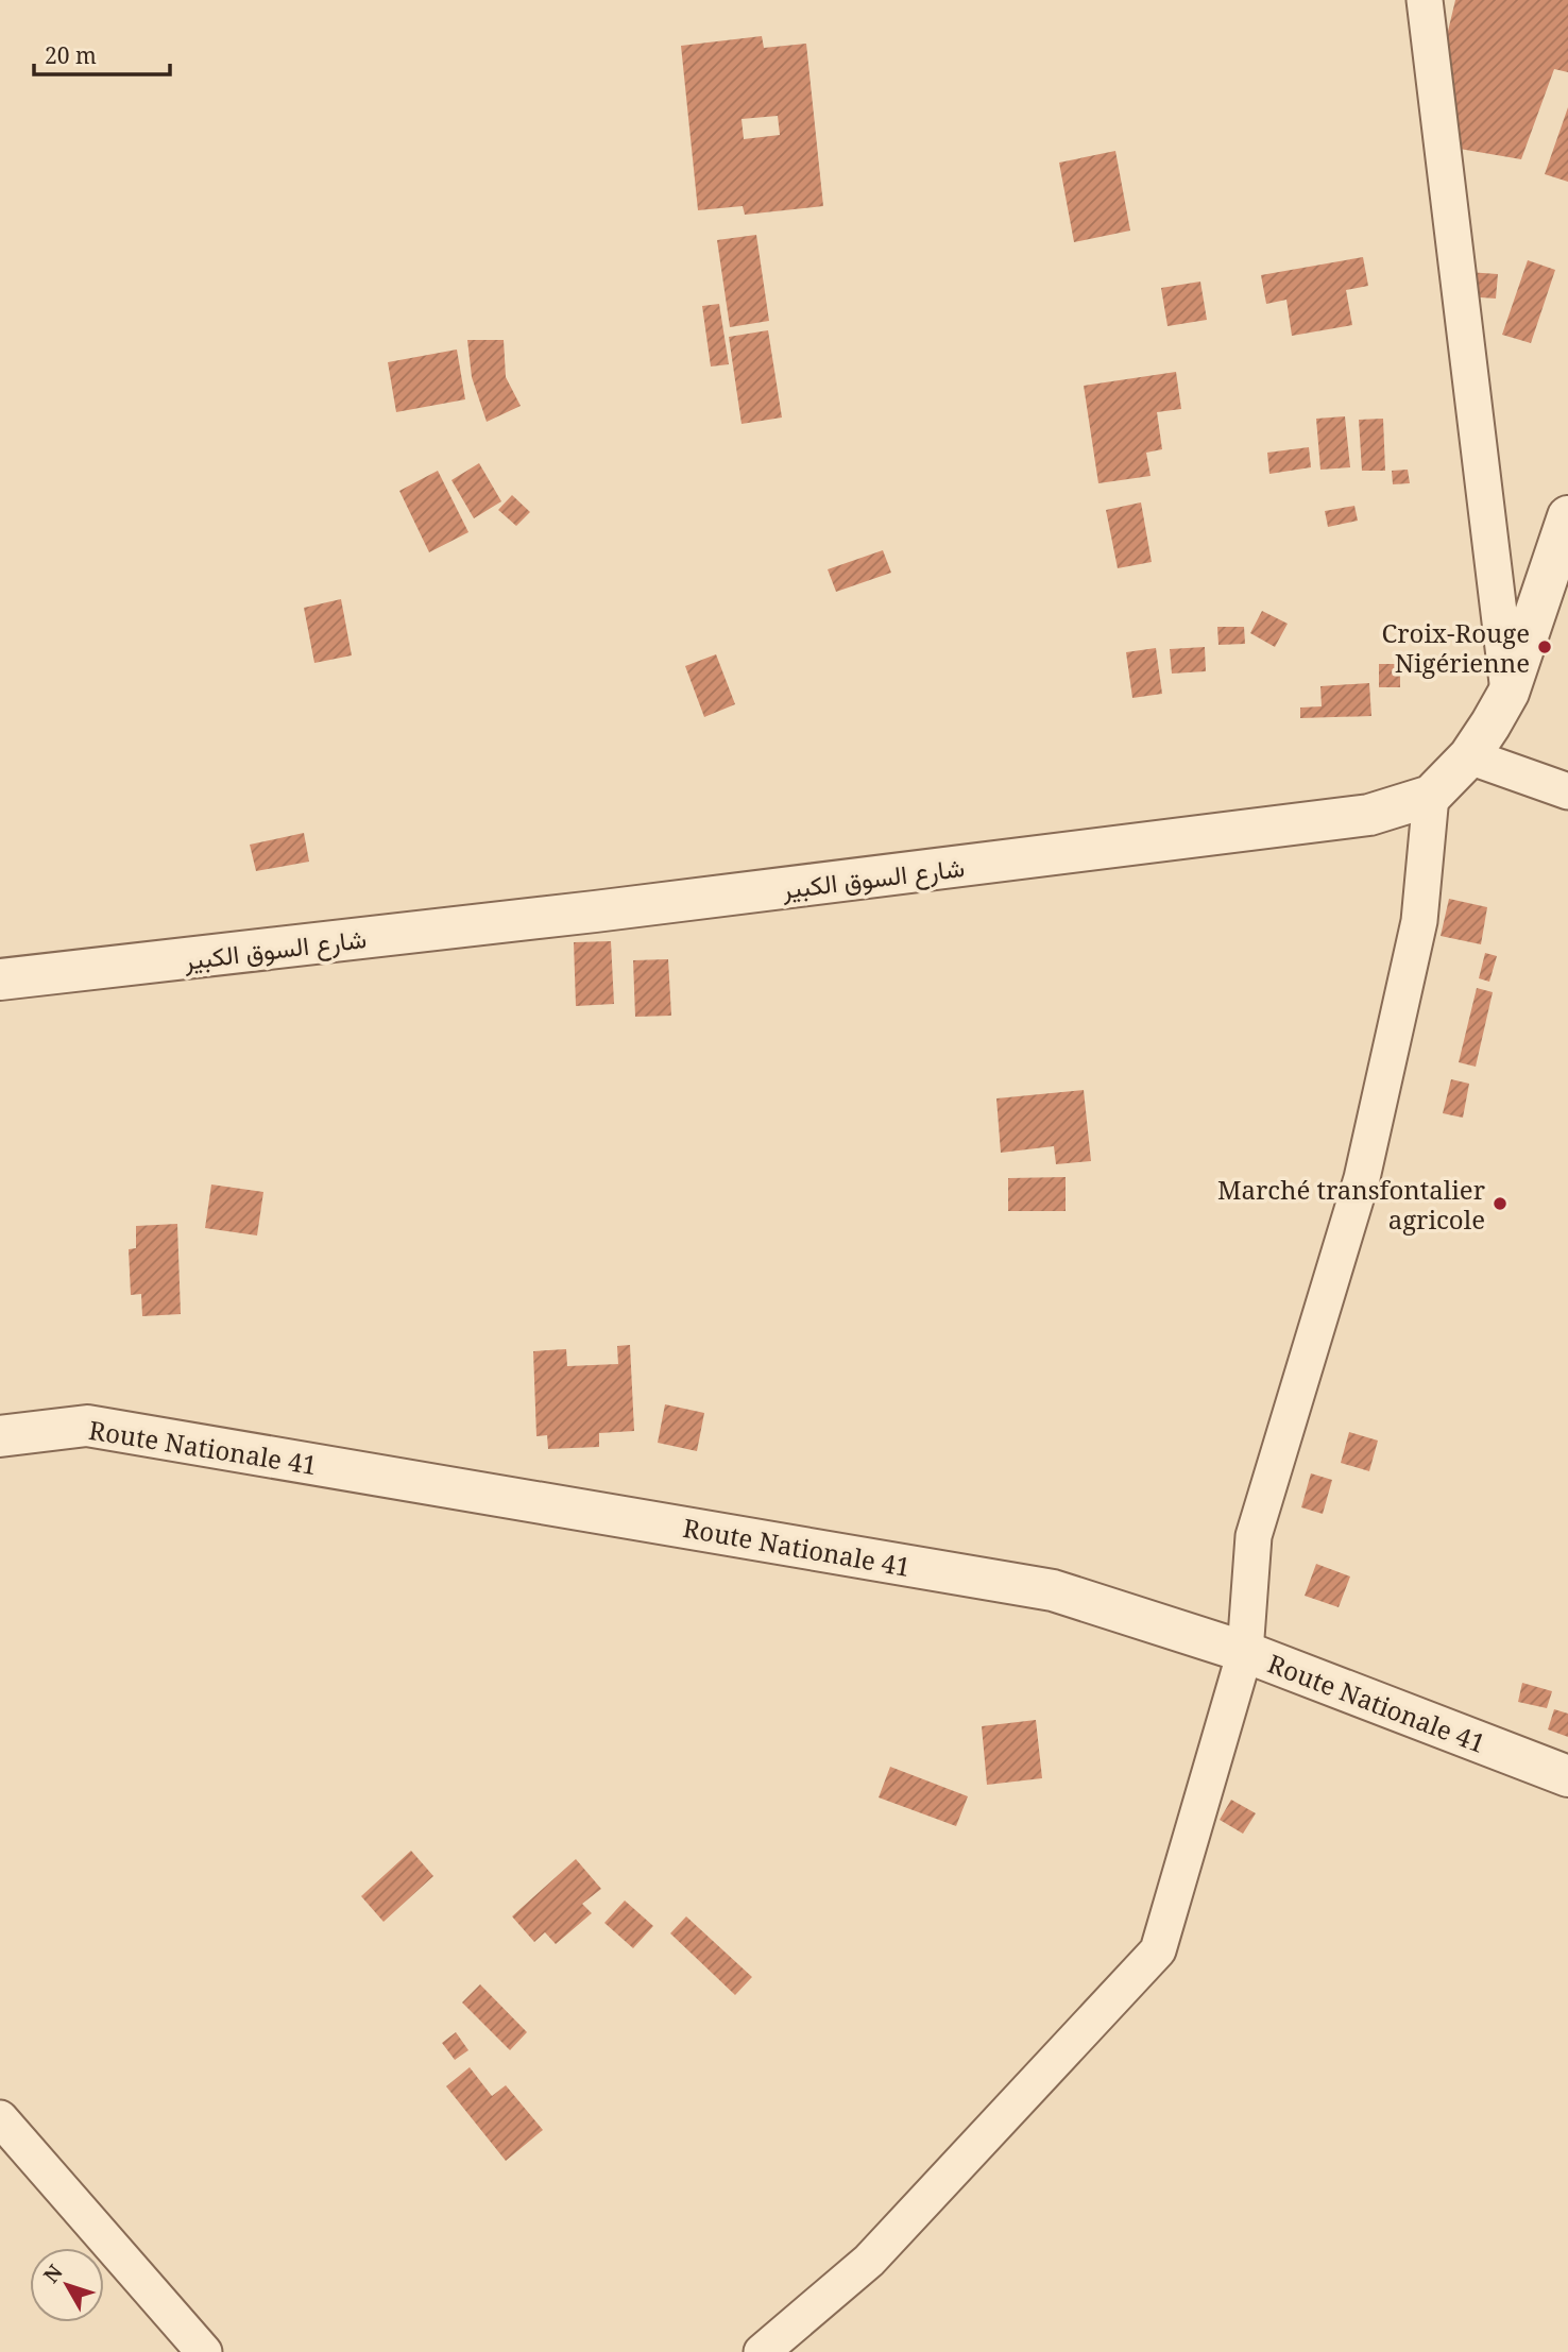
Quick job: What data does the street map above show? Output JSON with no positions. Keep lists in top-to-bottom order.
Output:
{
  "streets": {
    "street": ["شارع السوق الكبير", "Route Nationale 41"]
  },
  "places": ["Croix-Rouge Nigérienne", "Marché transfontalier agricole"],
  "scale_bar": "20 m",
  "north": "top left"
}
